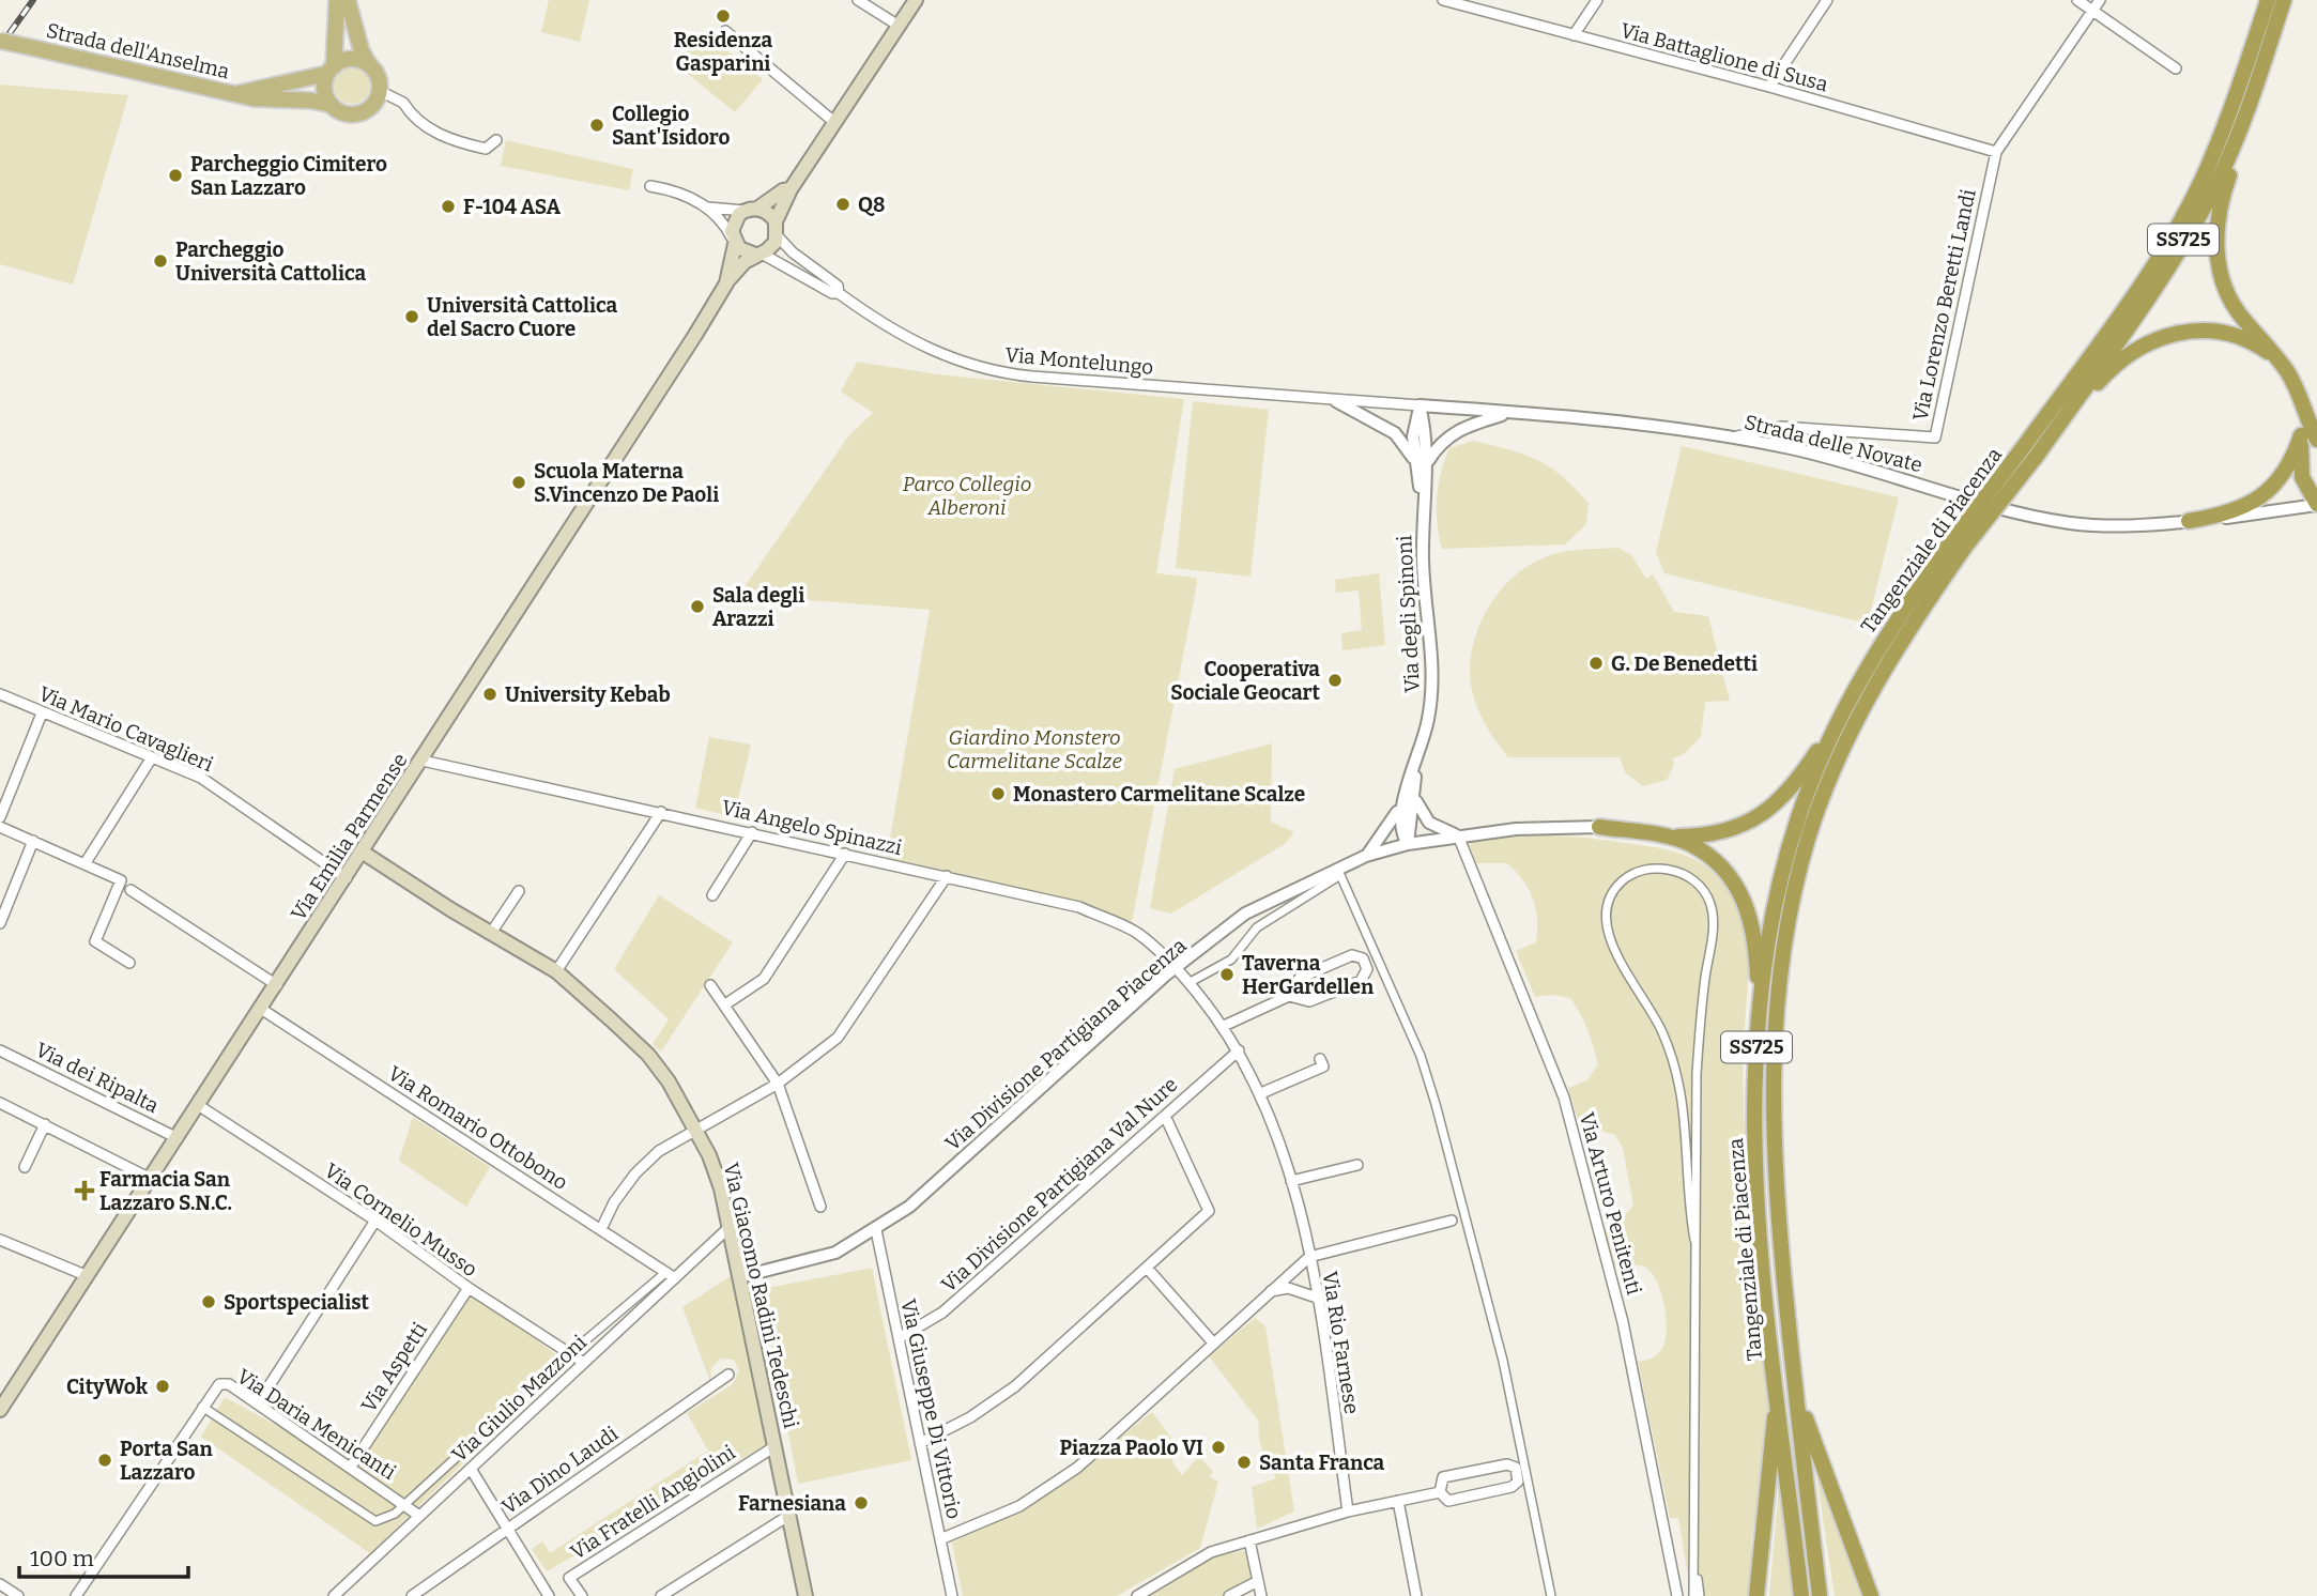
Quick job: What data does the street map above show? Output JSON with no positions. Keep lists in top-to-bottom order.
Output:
{
  "streets": {
    "highway": ["SS725", "Tangenziale di Piacenza"],
    "main road": ["Strada dell'Anselma", "Via Emilia Parmense", "Via Giacomo Radini Tedeschi"],
    "street": [
      "Via Battaglione di Susa",
      "Via Lorenzo Beretti Landi",
      "Via Montelungo",
      "Strada delle Novate",
      "Via degli Spinoni",
      "Via Mario Cavaglieri",
      "Via Angelo Spinazzi",
      "Via Divisione Partigiana Piacenza",
      "Via dei Ripalta",
      "Via Romario Ottobono",
      "Via Divisione Partigiana Val Nure",
      "Via Arturo Penitenti",
      "Via Cornelio Musso",
      "Via Rio Farnese",
      "Via Aspetti",
      "Via Giulio Mazzoni",
      "Via Giuseppe Di Vittorio",
      "Via Daria Menicanti",
      "Via Dino Laudi",
      "Via Fratelli Angiolini"
    ]
  },
  "crossings": [
    ["Via Battaglione di Susa", "Via Lorenzo Beretti Landi"],
    ["Via Lorenzo Beretti Landi", "Strada delle Novate"],
    ["Via Montelungo", "Strada delle Novate"],
    ["Via Montelungo", "Via Emilia Parmense"],
    ["Strada delle Novate", "Via degli Spinoni"],
    ["Via degli Spinoni", "Via Divisione Partigiana Piacenza"],
    ["Via Mario Cavaglieri", "Via Emilia Parmense"],
    ["Via Angelo Spinazzi", "Via Emilia Parmense"],
    ["Via Angelo Spinazzi", "Via Divisione Partigiana Piacenza"],
    ["Via Angelo Spinazzi", "Via Rio Farnese"],
    ["Via Emilia Parmense", "Via dei Ripalta"],
    ["Via Emilia Parmense", "Via Romario Ottobono"],
    ["Via Emilia Parmense", "Via Cornelio Musso"],
    ["Via Emilia Parmense", "Via Giacomo Radini Tedeschi"],
    ["Via Divisione Partigiana Piacenza", "Via Arturo Penitenti"],
    ["Via Divisione Partigiana Piacenza", "Via Giacomo Radini Tedeschi"],
    ["Via Divisione Partigiana Piacenza", "Via Rio Farnese"],
    ["Via Divisione Partigiana Piacenza", "Via Giuseppe Di Vittorio"],
    ["Via Romario Ottobono", "Via Giulio Mazzoni"],
    ["Via Divisione Partigiana Val Nure", "Via Rio Farnese"],
    ["Via Divisione Partigiana Val Nure", "Via Giuseppe Di Vittorio"],
    ["Via Cornelio Musso", "Via Aspetti"],
    ["Via Cornelio Musso", "Via Giulio Mazzoni"],
    ["Via Giacomo Radini Tedeschi", "Via Giulio Mazzoni"],
    ["Via Giacomo Radini Tedeschi", "Via Fratelli Angiolini"],
    ["Via Aspetti", "Via Daria Menicanti"],
    ["Via Giulio Mazzoni", "Via Daria Menicanti"]
  ],
  "parks": ["Parco Collegio Alberoni", "Giardino Monstero Carmelitane Scalze"],
  "places": {
    "other": [
      "Residenza Gasparini",
      "Collegio Sant'Isidoro",
      "Parcheggio Cimitero San Lazzaro",
      "Q8",
      "F-104 ASA",
      "Parcheggio Università Cattolica",
      "Università Cattolica del Sacro Cuore",
      "Scuola Materna S.Vincenzo De Paoli",
      "Sala degli Arazzi",
      "G. De Benedetti",
      "Cooperativa Sociale Geocart",
      "University Kebab",
      "Monastero Carmelitane Scalze",
      "Taverna HerGardellen",
      "Sportspecialist",
      "CityWok",
      "Piazza Paolo VI",
      "Porta San Lazzaro",
      "Santa Franca",
      "Farnesiana"
    ],
    "health": ["Farmacia San Lazzaro S.N.C."]
  },
  "scale_bar": "100 m"
}
